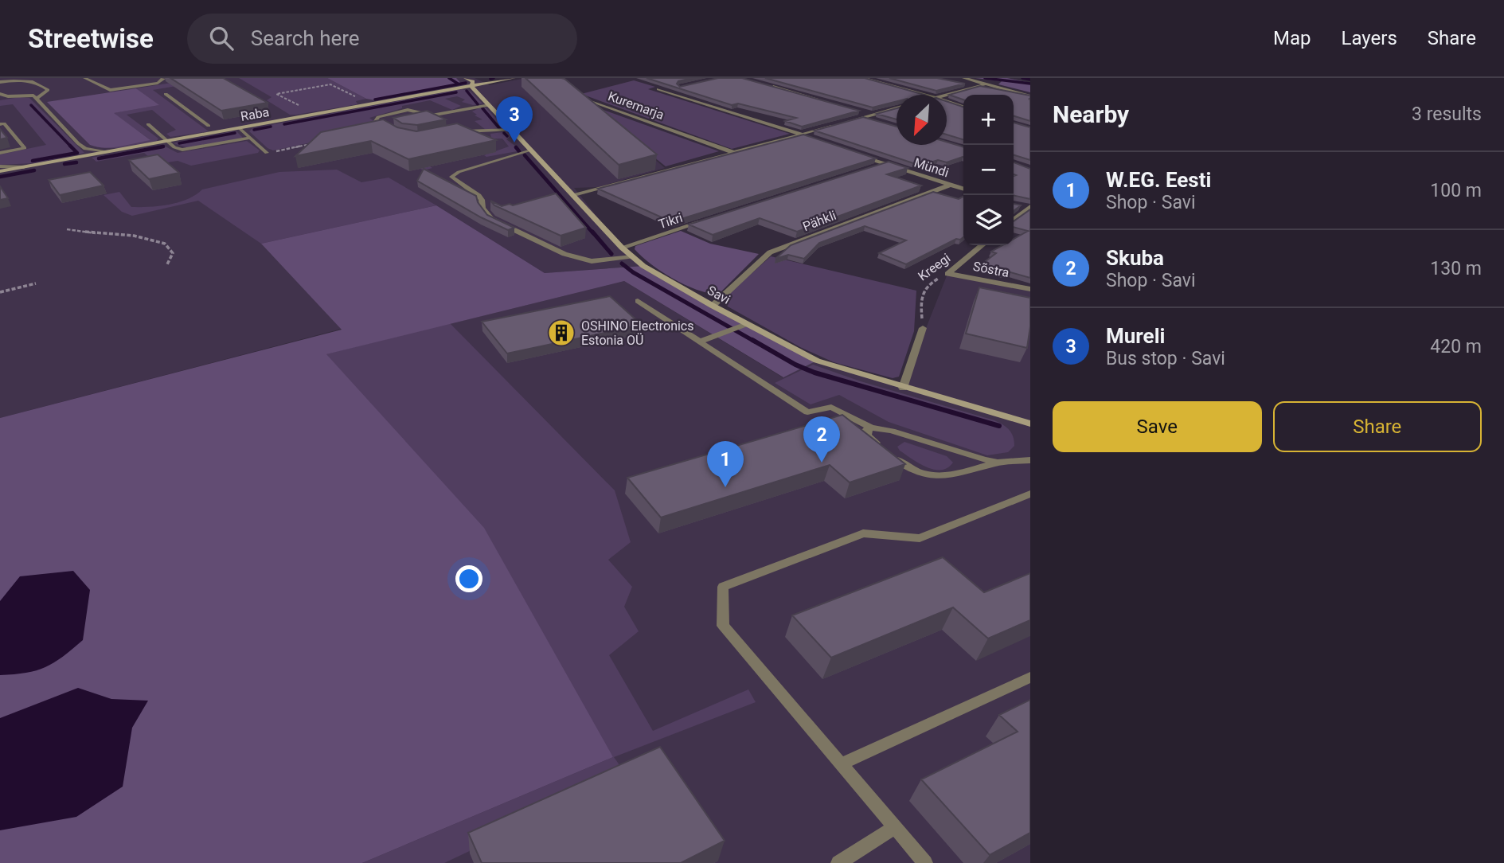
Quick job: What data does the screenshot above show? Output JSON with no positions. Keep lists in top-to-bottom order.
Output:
{
  "streets": {
    "street": [
      "Kuremarja",
      "Raba",
      "Mündi",
      "Tikri",
      "Pähkli",
      "Kreegi",
      "Sõstra",
      "Savi"
    ]
  },
  "crossings": [
    ["Raba", "Savi"],
    ["Mündi", "Pähkli"],
    ["Tikri", "Savi"],
    ["Pähkli", "Savi"],
    ["Kreegi", "Sõstra"]
  ],
  "places": {
    "building": ["OSHINO Electronics Estonia OÜ"]
  },
  "north": "bottom left",
  "page": {
    "header": "Streetwise",
    "search": "Search here",
    "nav": ["Map", "Layers", "Share"],
    "heading": ["Nearby", "3 results"],
    "map_buttons": ["+", "−"],
    "pins": ["3", "2", "1"],
    "list": [
      {
        "mark": "1",
        "name": "W.EG. Eesti",
        "note": "Shop · Savi",
        "value": "100 m"
      },
      {
        "mark": "2",
        "name": "Skuba",
        "note": "Shop · Savi",
        "value": "130 m"
      },
      {
        "mark": "3",
        "name": "Mureli",
        "note": "Bus stop · Savi",
        "value": "420 m"
      }
    ],
    "buttons": ["Save", "Share"]
  }
}
